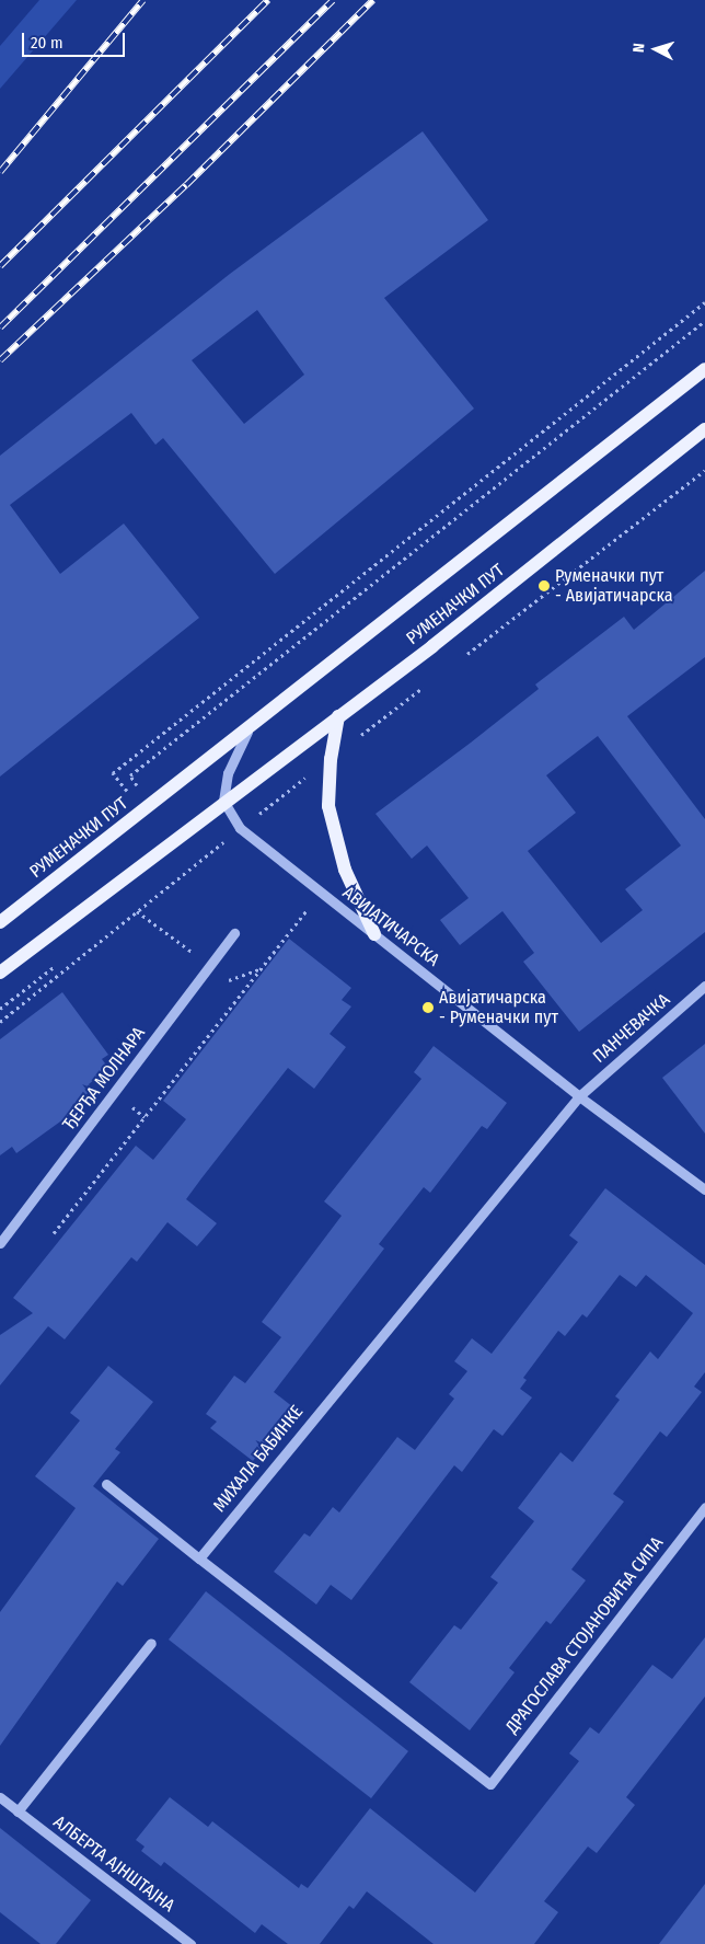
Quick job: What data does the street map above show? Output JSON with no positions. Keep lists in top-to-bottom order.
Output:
{
  "streets": {
    "main road": ["РУМЕНАЧКИ ПУТ"],
    "street": [
      "АВИЈАТИЧАРСКА",
      "ПАНЧЕВАЧКА",
      "ЂЕРЂА МОЛНАРА",
      "МИХАЛА БАБИНКЕ",
      "ДРАГОСЛАВА СТОЈАНОВИЋА СИПА",
      "АЛБЕРТА АЈНШТАЈНА"
    ]
  },
  "crossings": [
    ["РУМЕНАЧКИ ПУТ", "АВИЈАТИЧАРСКА"],
    ["АВИЈАТИЧАРСКА", "ПАНЧЕВАЧКА"],
    ["АВИЈАТИЧАРСКА", "МИХАЛА БАБИНКЕ"],
    ["ПАНЧЕВАЧКА", "МИХАЛА БАБИНКЕ"],
    ["МИХАЛА БАБИНКЕ", "ДРАГОСЛАВА СТОЈАНОВИЋА СИПА"]
  ],
  "places": ["Руменачки пут - Авијатичарска", "Авијатичарска - Руменачки пут"],
  "scale_bar": "20 m",
  "north": "left"
}
